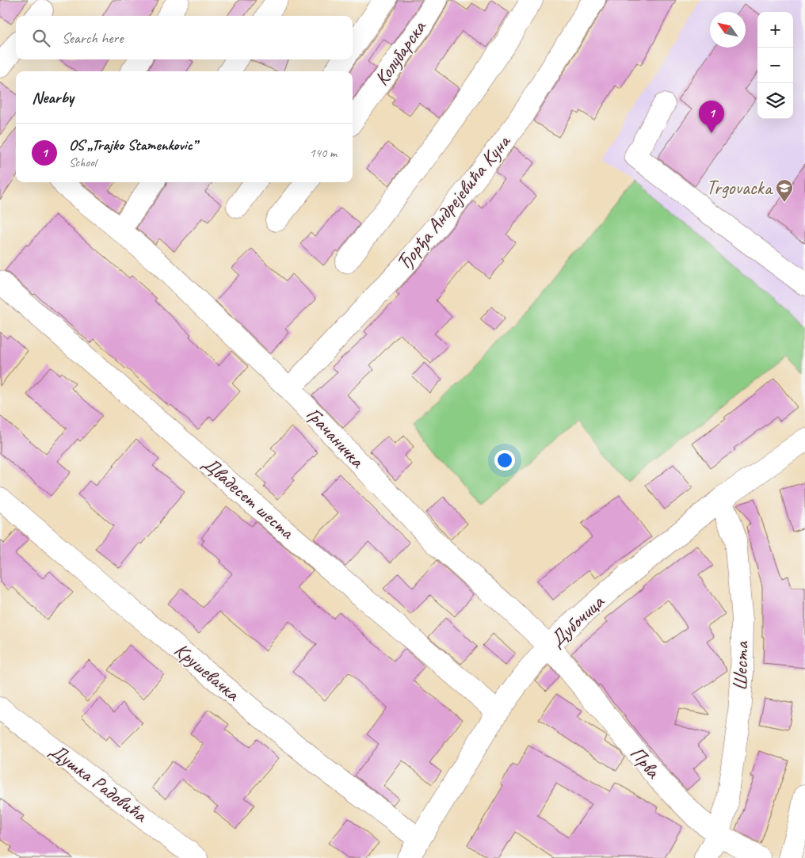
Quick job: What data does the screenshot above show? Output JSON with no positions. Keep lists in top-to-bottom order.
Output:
{
  "streets": {
    "street": [
      "Колубарска",
      "Ђорђа Андрејевића Куна",
      "Грачаничка",
      "Двадесет шеста",
      "Дубочица",
      "Шеста",
      "Крушевачка",
      "Прва",
      "Душка Радовића"
    ]
  },
  "crossings": [
    ["Ђорђа Андрејевића Куна", "Грачаничка"],
    ["Грачаничка", "Дубочица"],
    ["Грачаничка", "Прва"],
    ["Двадесет шеста", "Дубочица"],
    ["Дубочица", "Шеста"],
    ["Дубочица", "Крушевачка"],
    ["Дубочица", "Прва"],
    ["Шеста", "Прва"]
  ],
  "places": {
    "school or university": ["Trgovacka"]
  },
  "north": "top left",
  "page": {
    "map_buttons": ["+", "−"],
    "search": "Search here",
    "heading": "Nearby",
    "pins": "1",
    "list": [
      {
        "mark": "1",
        "name": "OS „Trajko Stamenkovic”",
        "note": "School",
        "value": "140 m"
      }
    ]
  }
}
